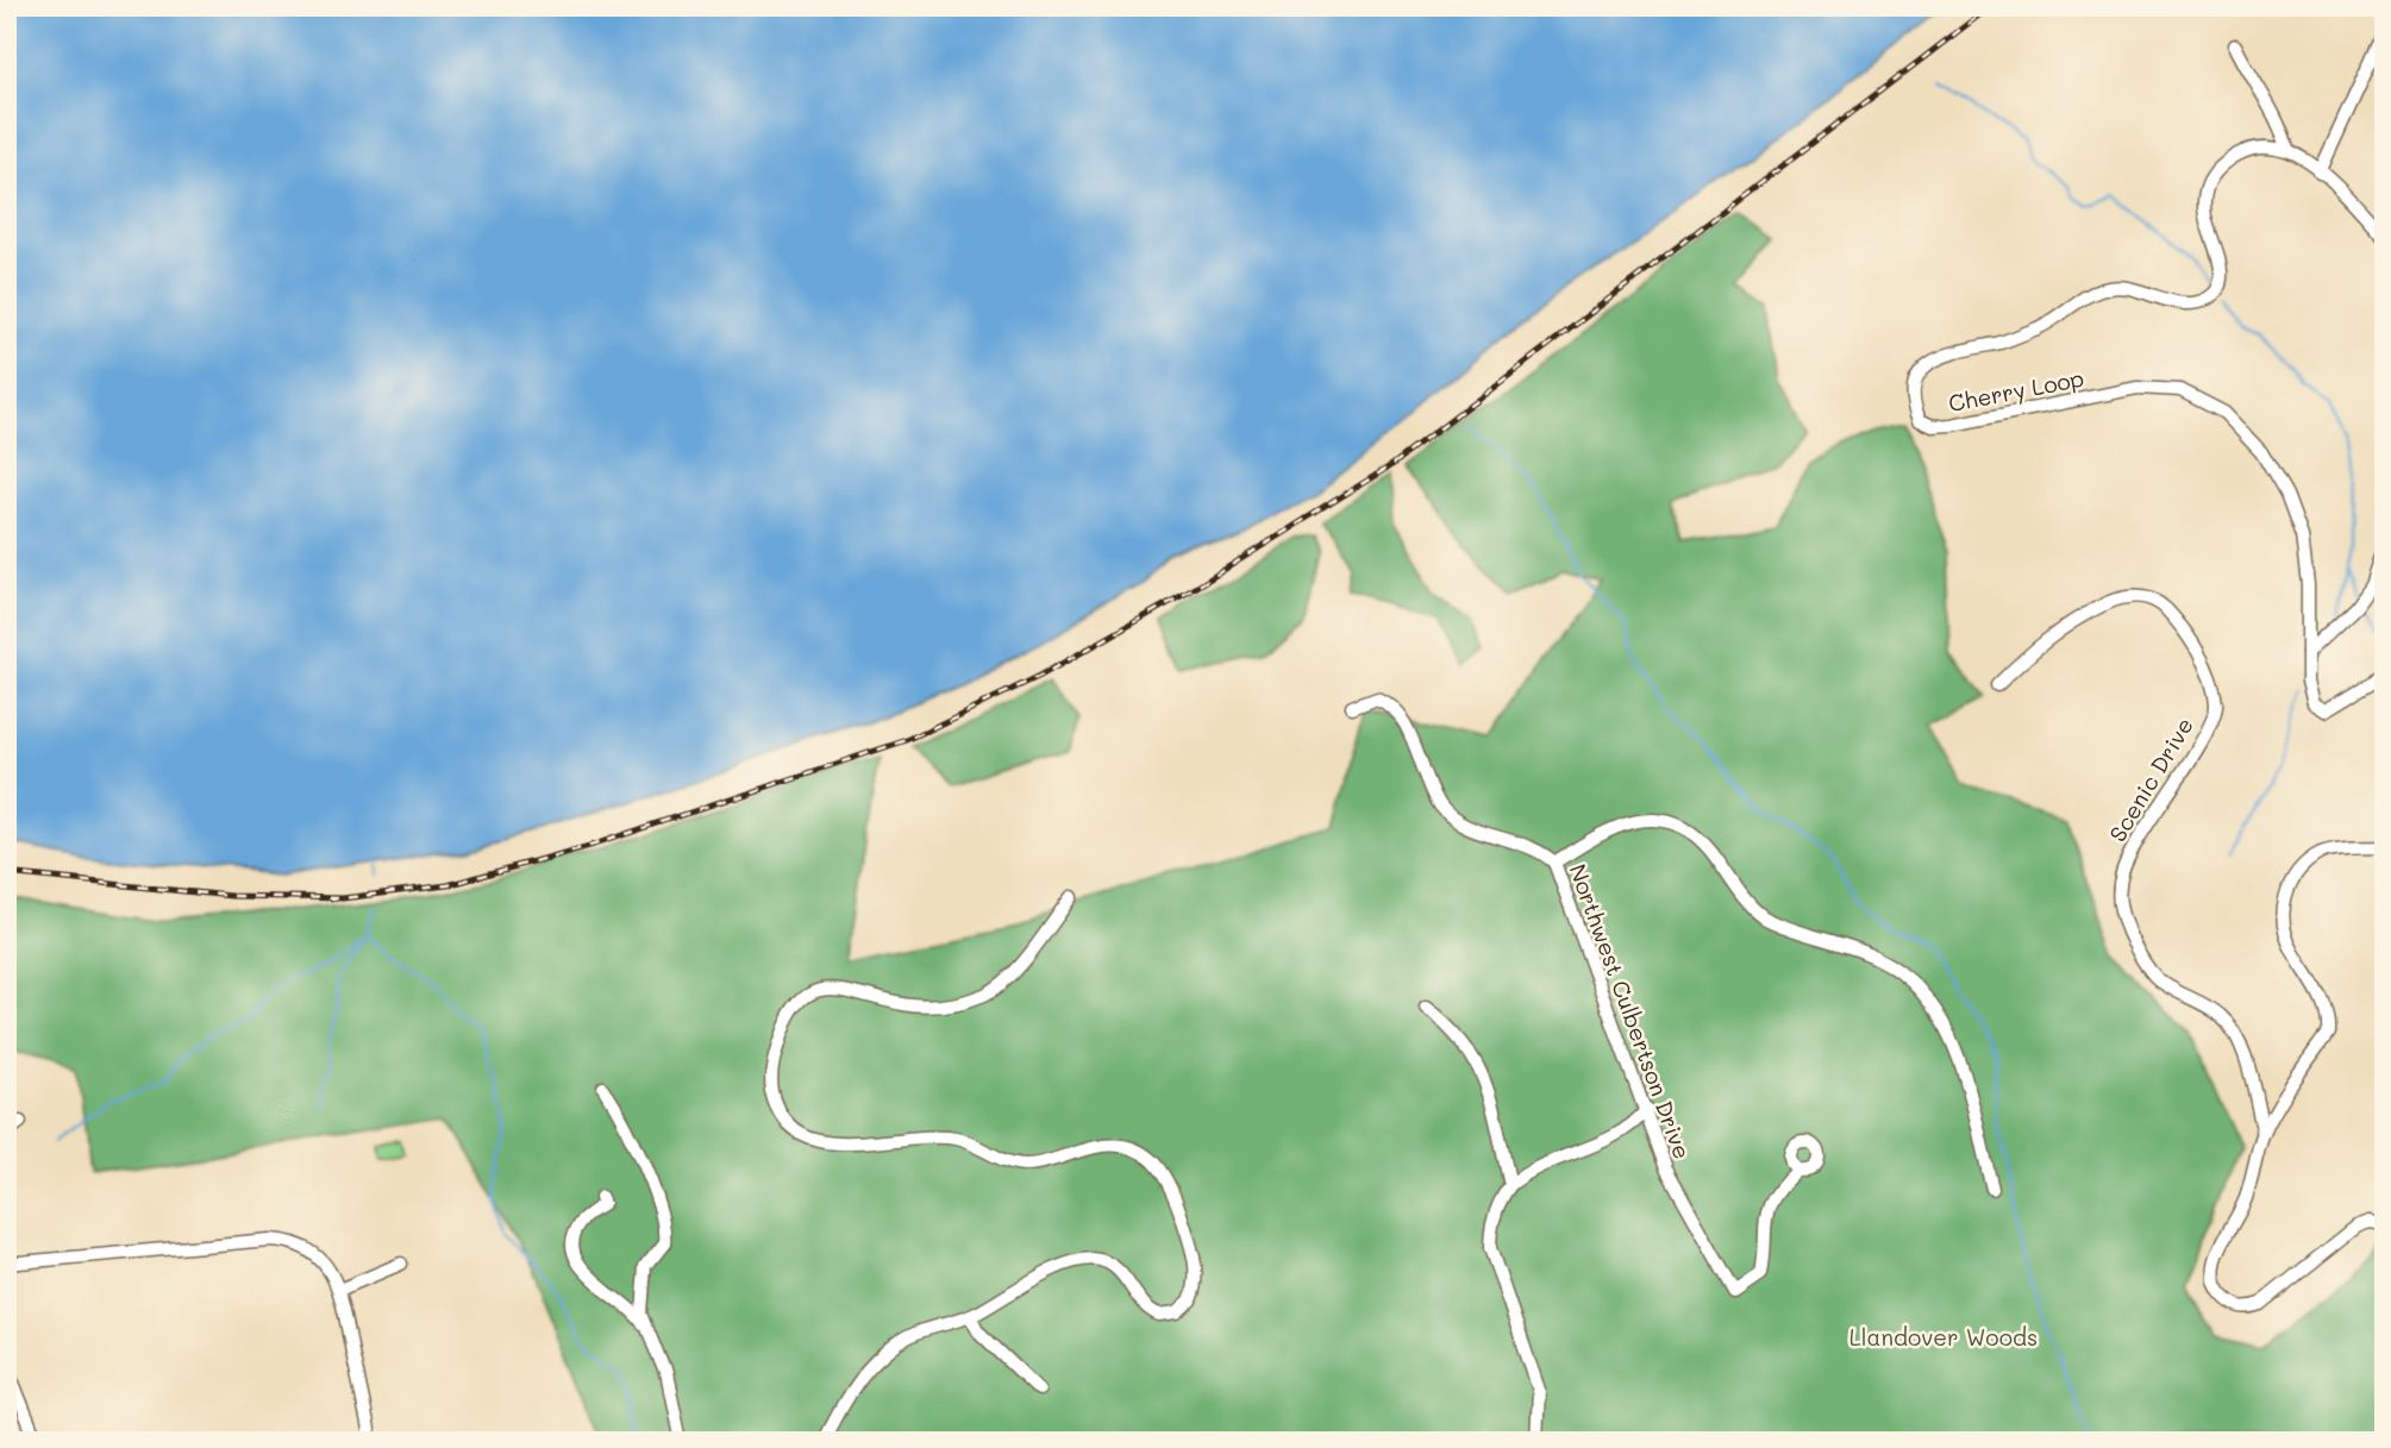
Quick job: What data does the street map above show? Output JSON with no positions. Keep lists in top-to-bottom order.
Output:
{
  "streets": {
    "street": ["Cherry Loop", "Scenic Drive", "Northwest Culbertson Drive"]
  },
  "parks": ["Llandover Woods"]
}
